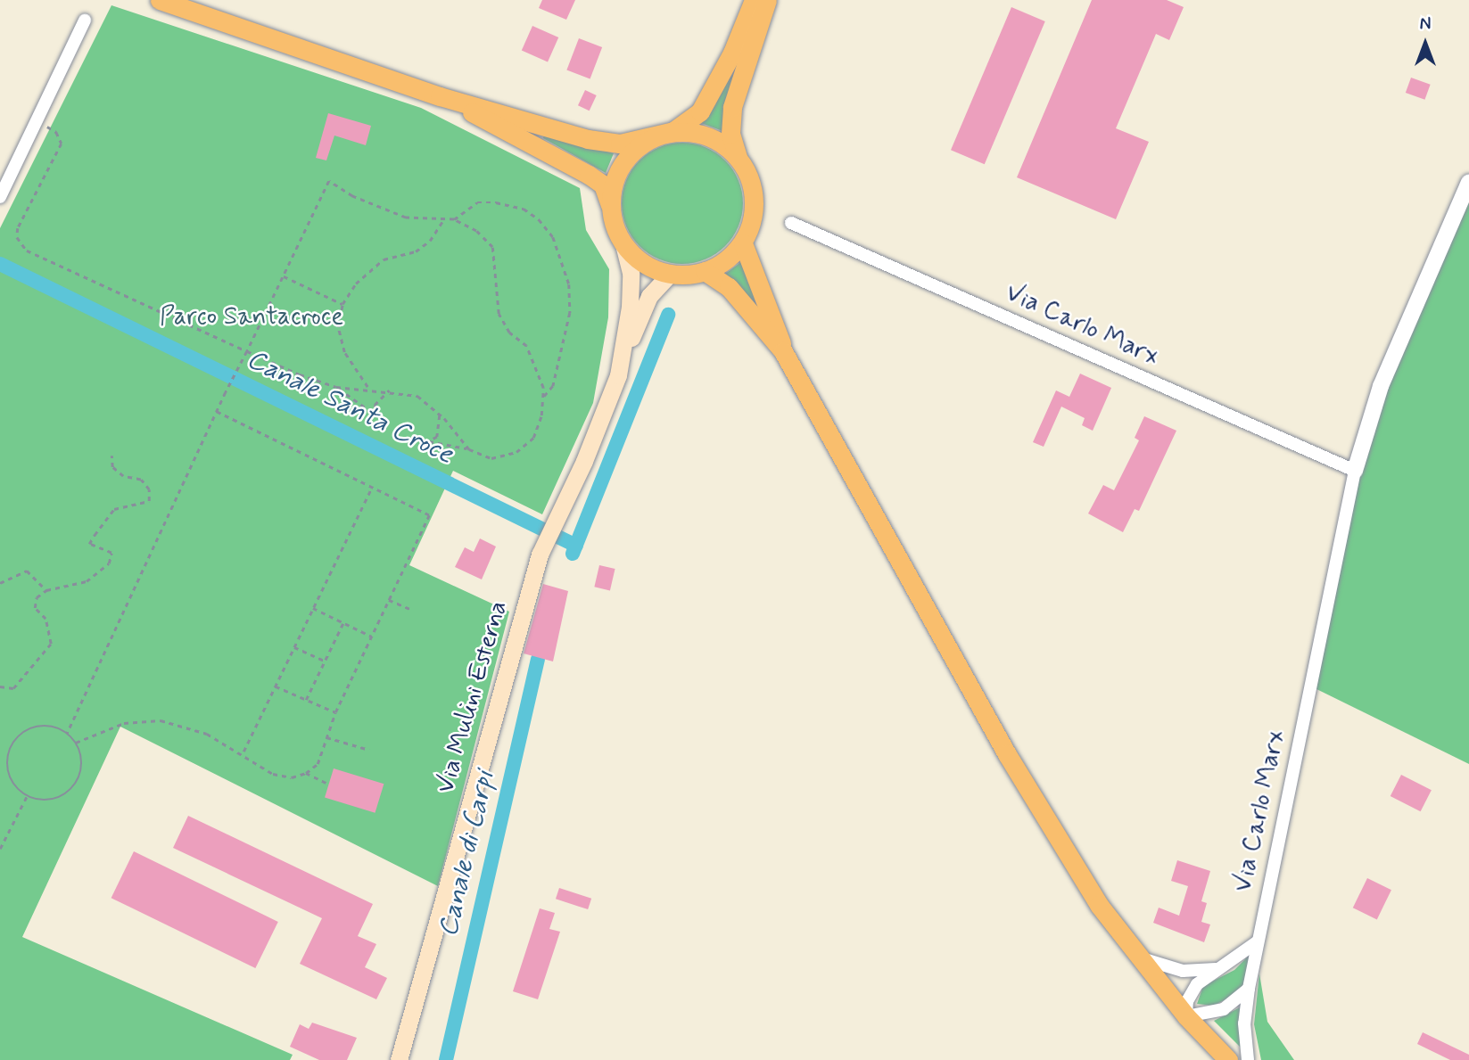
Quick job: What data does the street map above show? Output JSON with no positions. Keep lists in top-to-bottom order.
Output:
{
  "streets": {
    "main road": ["Via Mulini Esterna"],
    "street": ["Via Carlo Marx"]
  },
  "water": ["Canale Santa Croce", "Canale di Carpi"],
  "parks": ["Parco Santacroce"],
  "north": "top"
}
